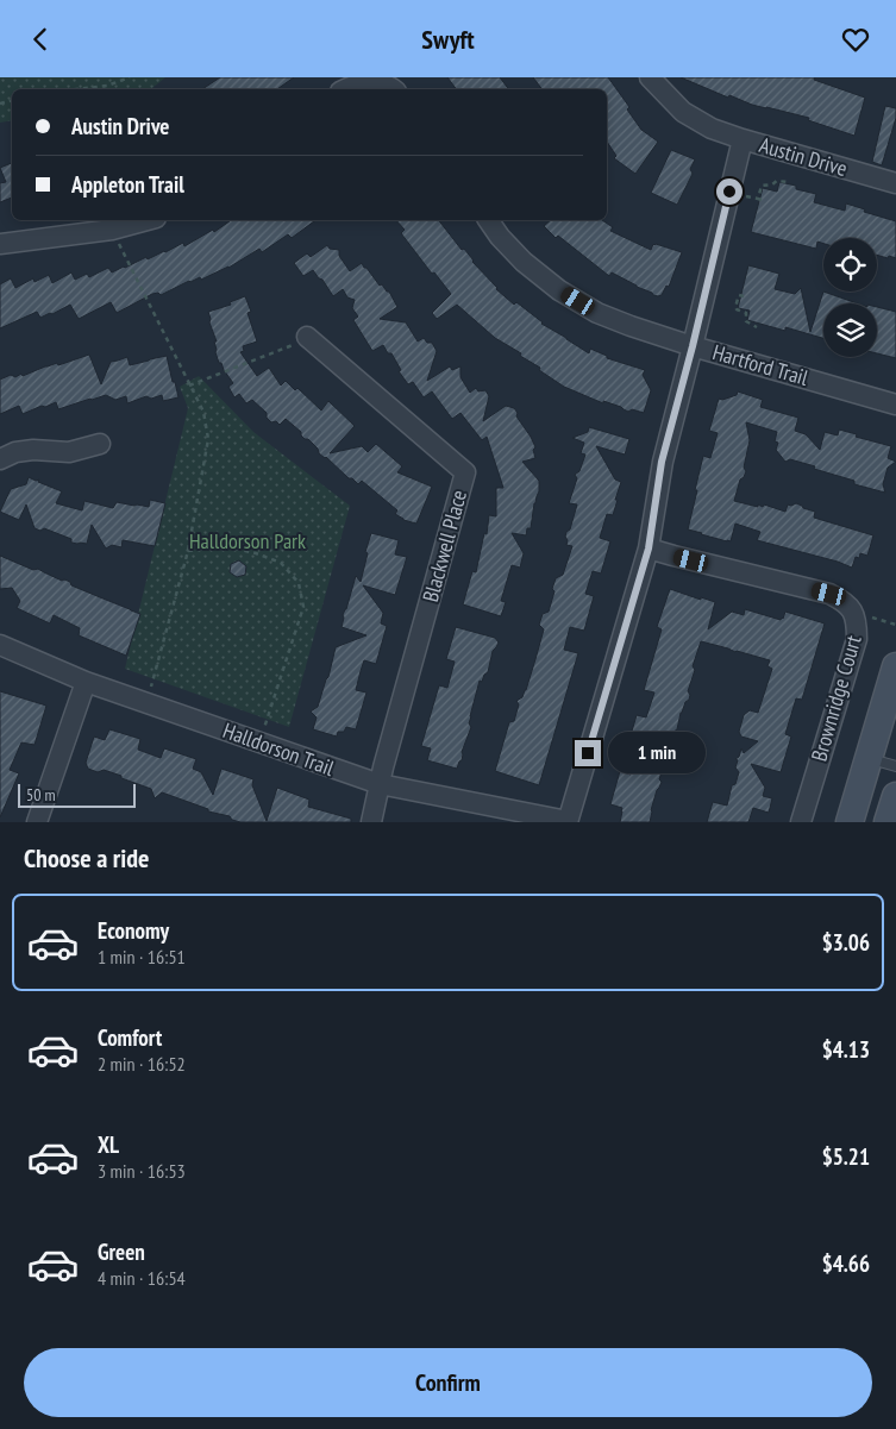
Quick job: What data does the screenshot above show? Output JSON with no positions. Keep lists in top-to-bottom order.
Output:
{
  "streets": {
    "street": [
      "Austin Drive",
      "Hartford Trail",
      "Blackwell Place",
      "Brownridge Court",
      "Halldorson Trail"
    ]
  },
  "crossings": [
    ["Austin Drive", "Hartford Trail"],
    ["Austin Drive", "Brownridge Court"],
    ["Austin Drive", "Halldorson Trail"],
    ["Blackwell Place", "Halldorson Trail"]
  ],
  "parks": ["Halldorson Park"],
  "scale_bar": "50 m",
  "page": {
    "header": "Swyft",
    "banner": ["Austin Drive", "Appleton Trail"],
    "bubble": "1 min",
    "scale": "50 m",
    "heading": "Choose a ride",
    "list": [
      {
        "name": "Economy",
        "note": "1 min · 16:51",
        "value": "$3.06"
      },
      {
        "name": "Comfort",
        "note": "2 min · 16:52",
        "value": "$4.13"
      },
      {
        "name": "XL",
        "note": "3 min · 16:53",
        "value": "$5.21"
      },
      {
        "name": "Green",
        "note": "4 min · 16:54",
        "value": "$4.66"
      }
    ],
    "buttons": "Confirm"
  }
}
